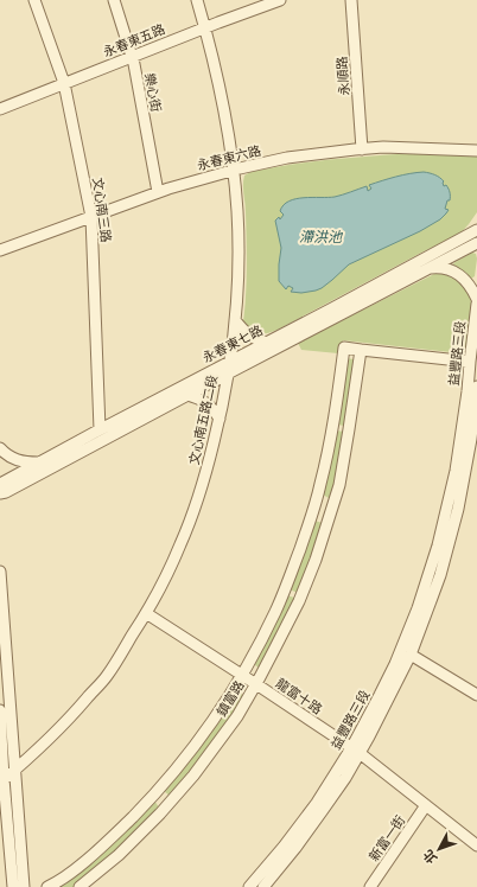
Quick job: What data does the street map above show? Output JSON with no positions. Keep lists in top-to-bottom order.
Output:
{
  "streets": {
    "street": [
      "永春東五路",
      "永順路",
      "樂心街",
      "永春東六路",
      "文心南三路",
      "永春東七路",
      "益豐路三段",
      "文心南五路二段",
      "龍富十路",
      "鎮富路",
      "新富一街"
    ]
  },
  "crossings": [
    ["永春東五路", "樂心街"],
    ["永春東五路", "文心南三路"],
    ["永春東五路", "文心南五路二段"],
    ["永順路", "永春東六路"],
    ["樂心街", "永春東六路"],
    ["永春東六路", "文心南三路"],
    ["永春東六路", "文心南五路二段"],
    ["文心南三路", "永春東七路"],
    ["永春東七路", "文心南五路二段"],
    ["益豐路三段", "龍富十路"],
    ["文心南五路二段", "龍富十路"],
    ["龍富十路", "鎮富路"],
    ["龍富十路", "新富一街"]
  ],
  "water": ["滯洪池"],
  "north": "bottom left"
}
